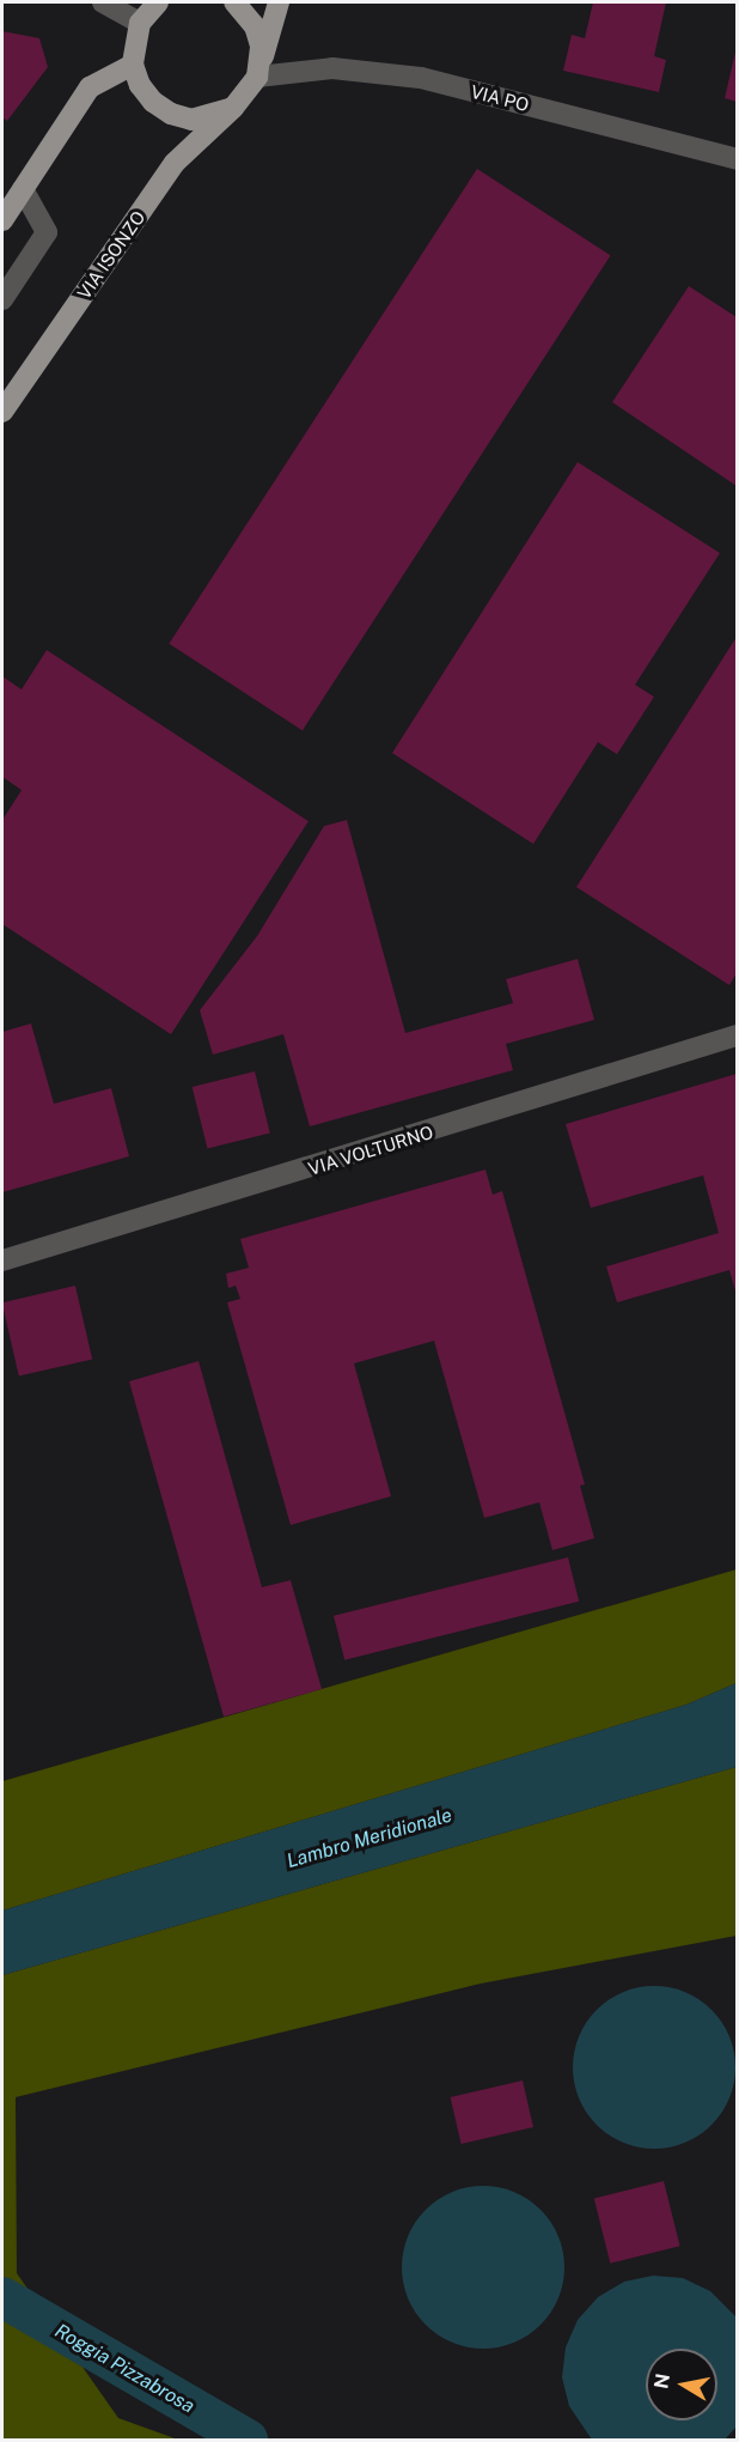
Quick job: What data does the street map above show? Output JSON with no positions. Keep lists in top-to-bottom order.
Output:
{
  "streets": {
    "main road": ["VIA ISONZO"],
    "street": ["VIA PO", "VIA VOLTURNO"]
  },
  "crossings": [
    ["VIA PO", "VIA ISONZO"]
  ],
  "water": ["Lambro Meridionale", "Roggia Pizzabrosa"],
  "north": "left"
}
